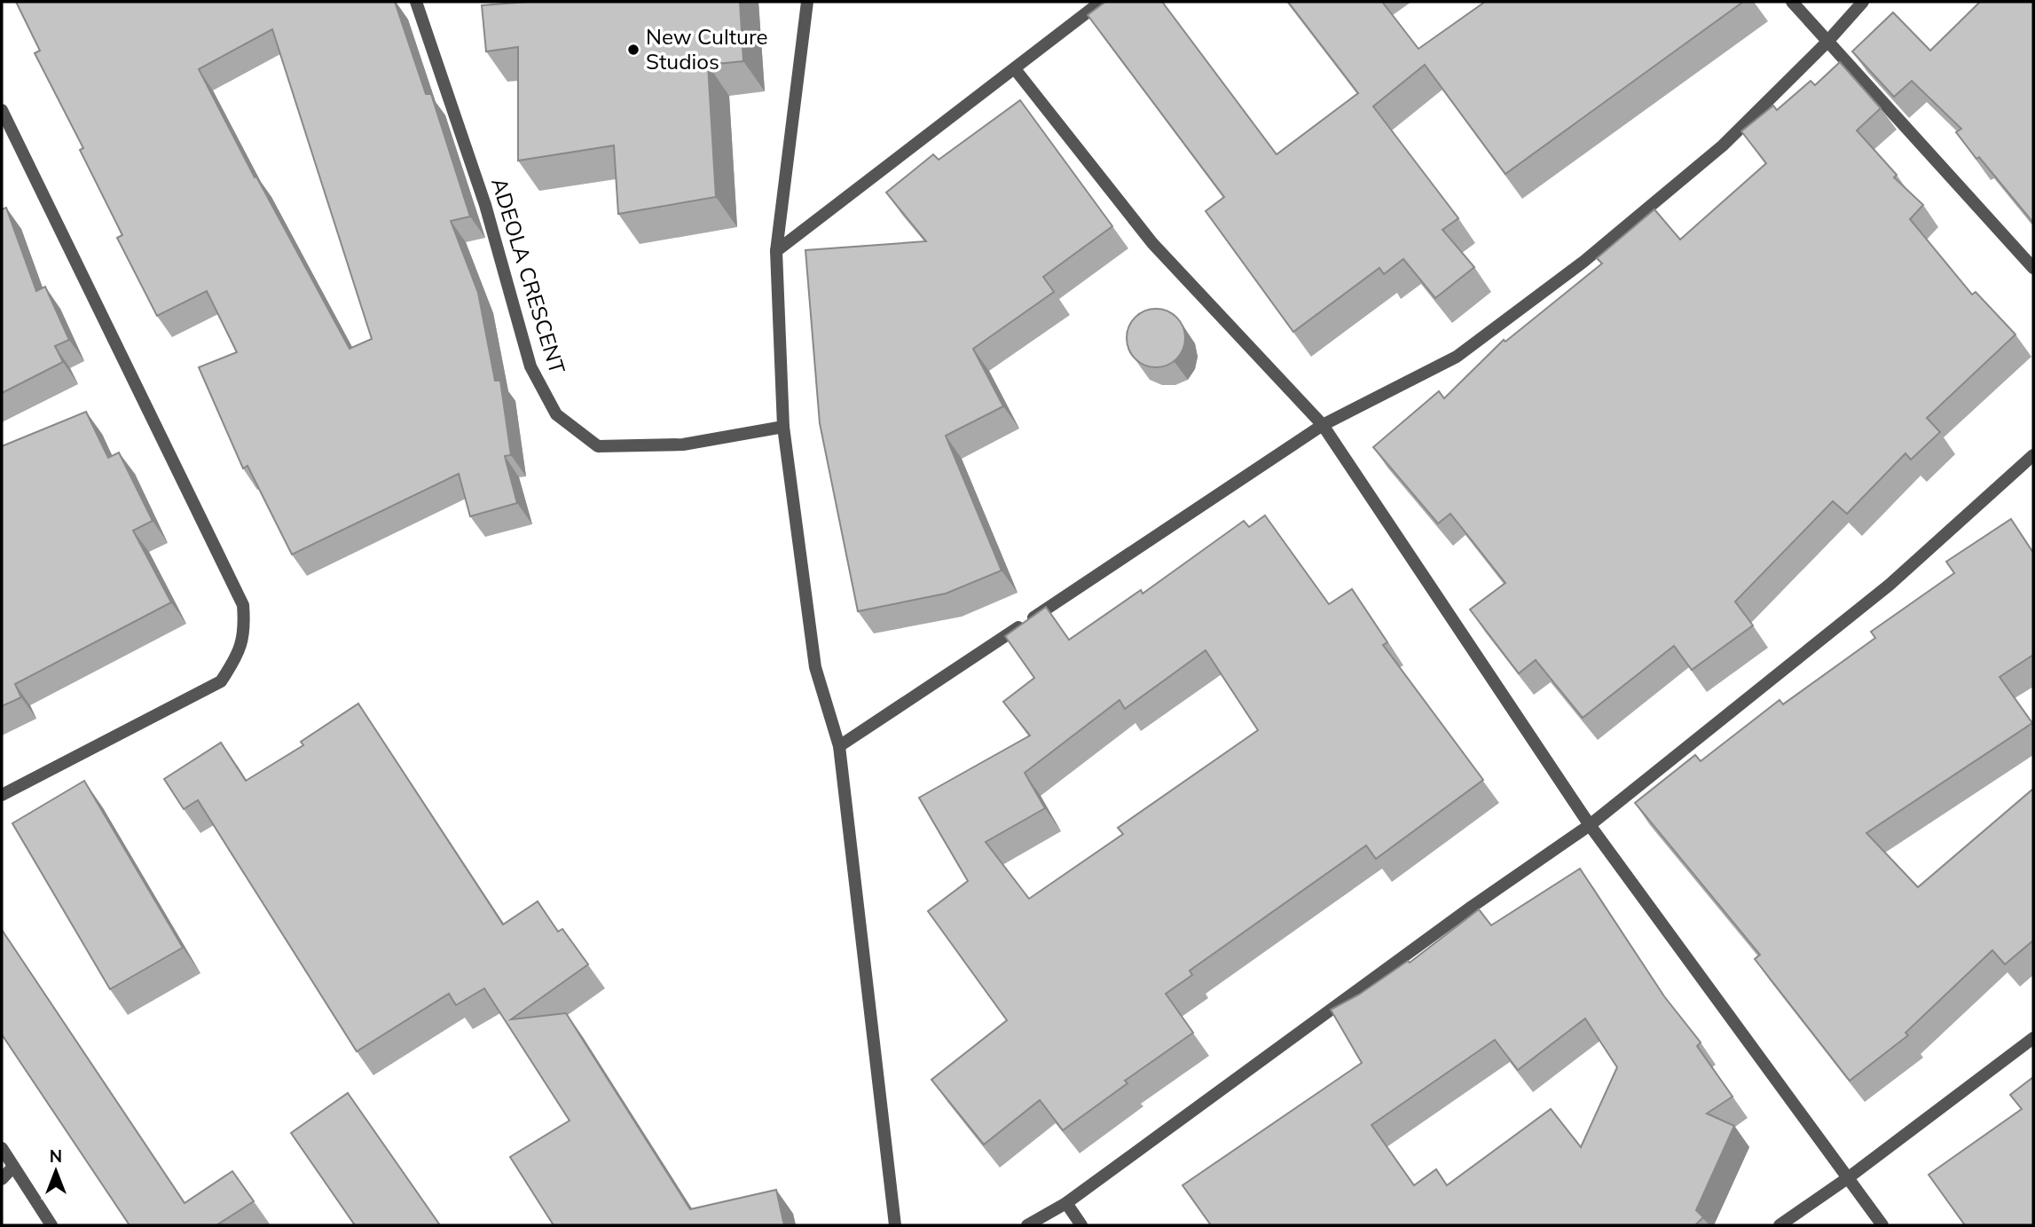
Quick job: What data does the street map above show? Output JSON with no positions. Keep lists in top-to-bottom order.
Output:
{
  "streets": {
    "street": ["ADEOLA CRESCENT"]
  },
  "places": ["New Culture Studios"],
  "north": "top"
}
